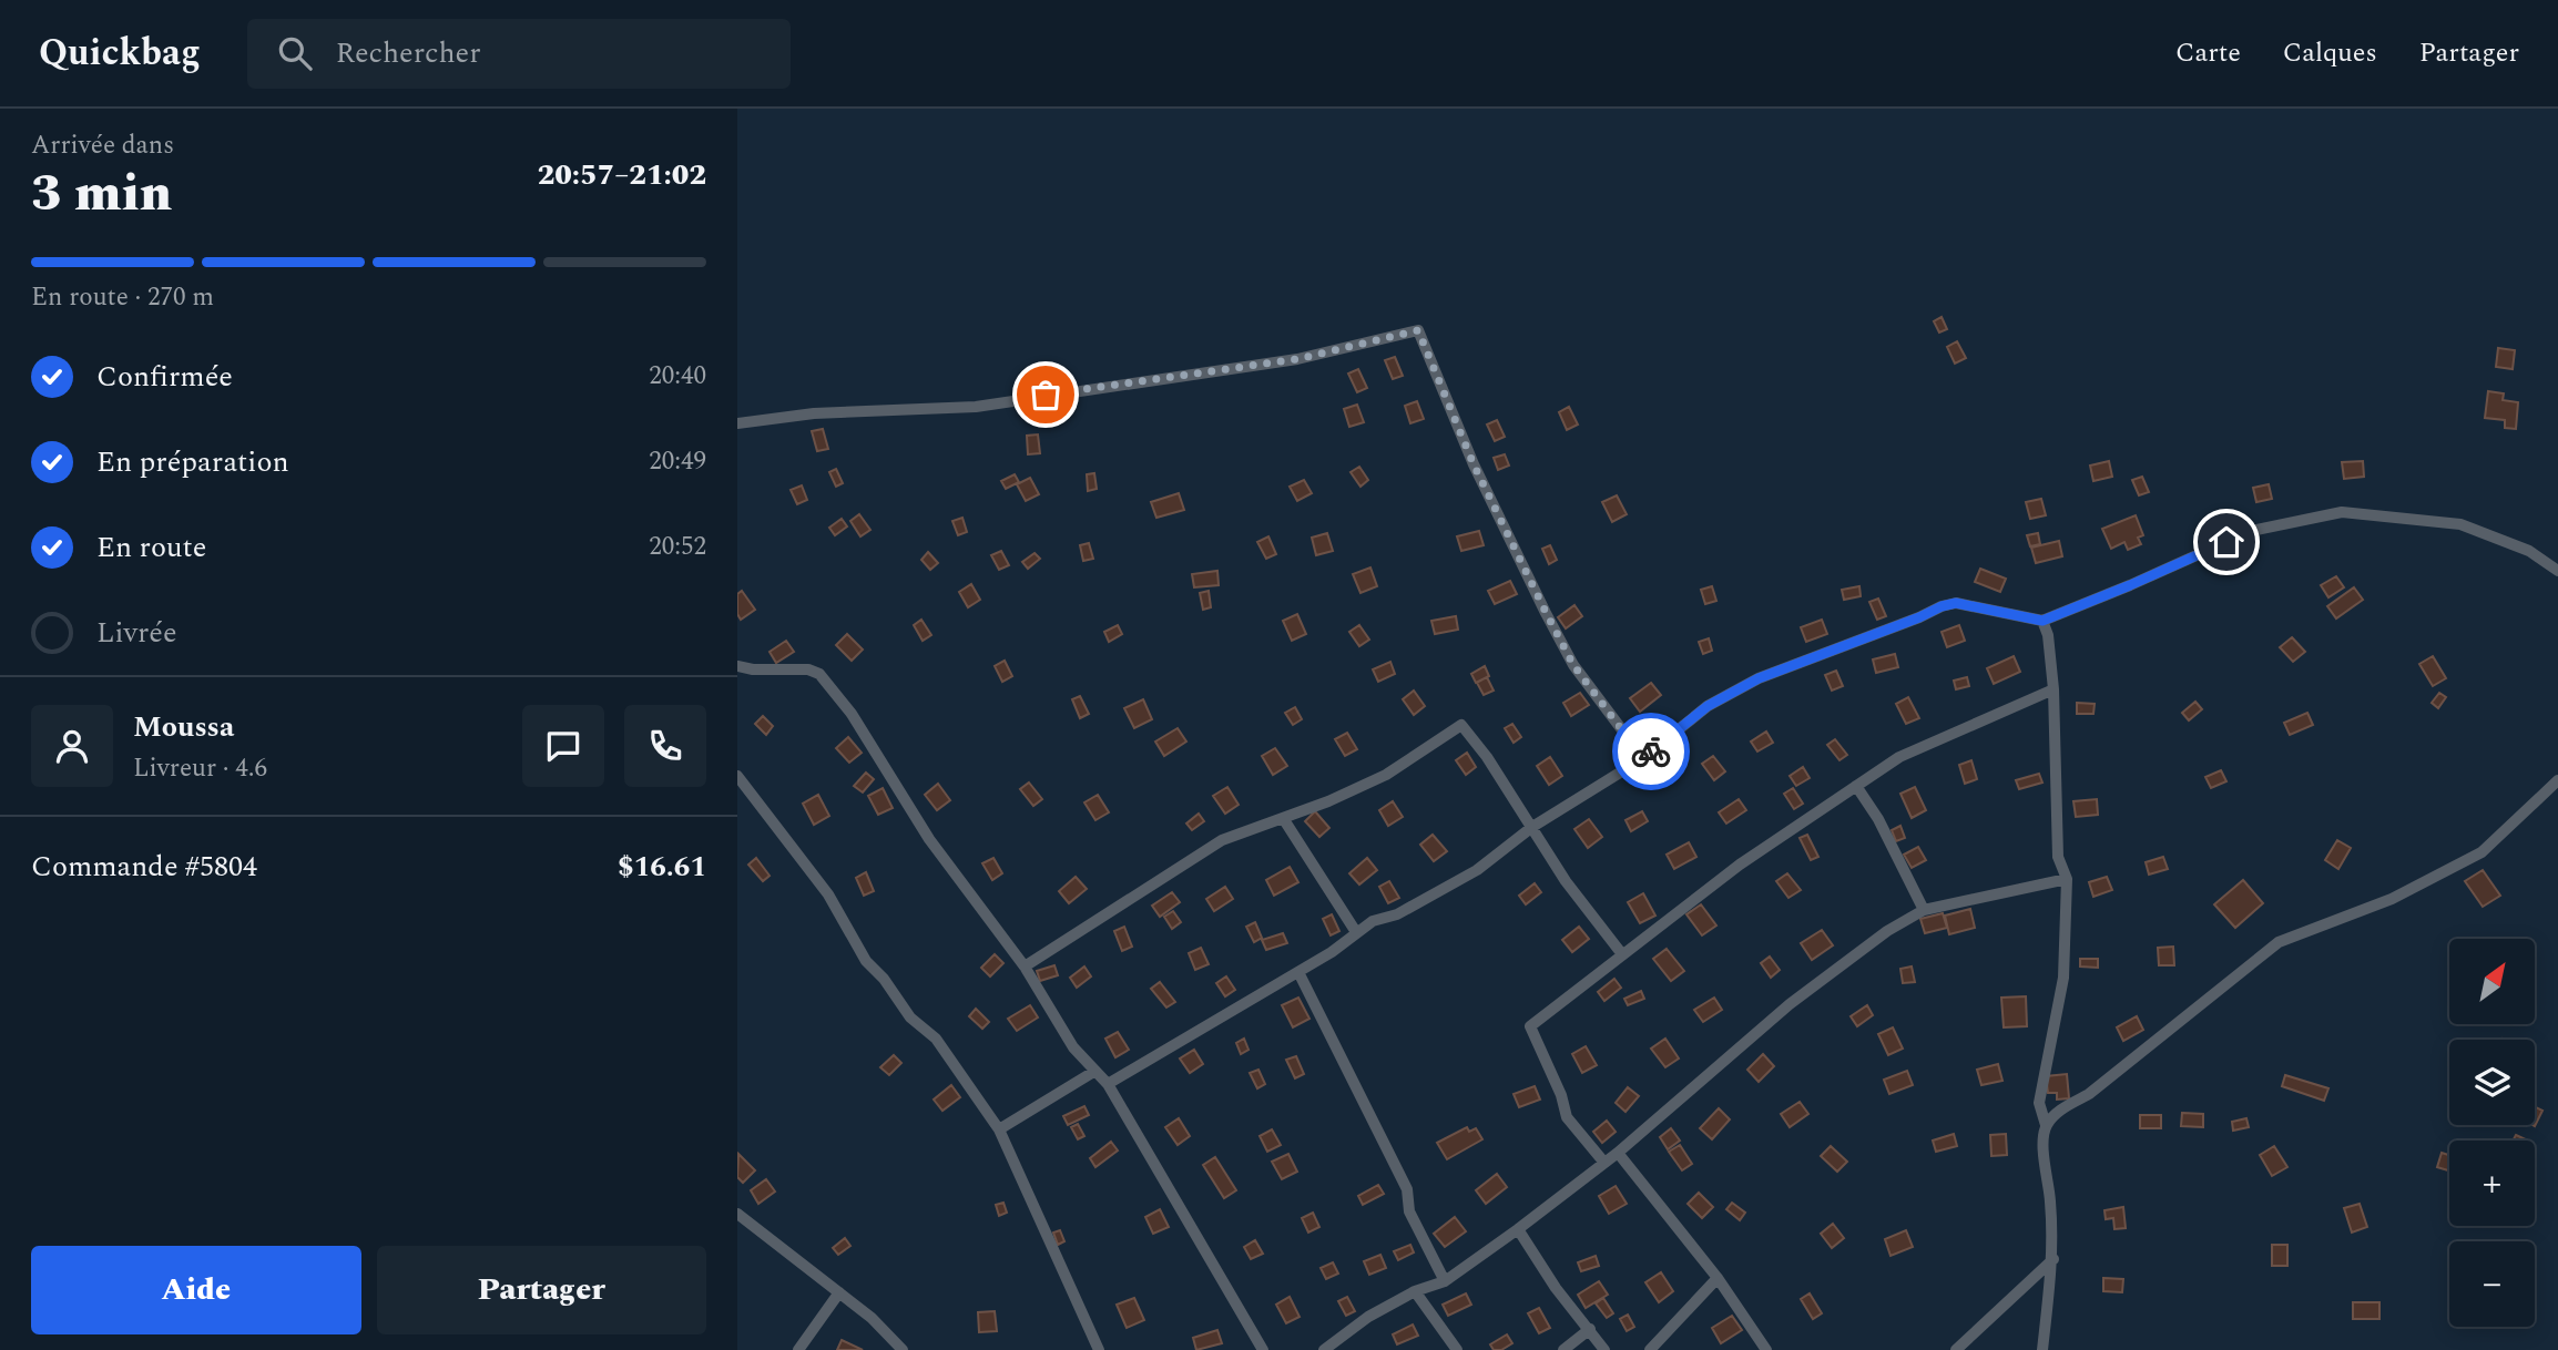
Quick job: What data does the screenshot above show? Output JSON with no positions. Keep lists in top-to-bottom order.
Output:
{
  "north": "top right",
  "page": {
    "header": "Quickbag",
    "search": "Rechercher",
    "nav": ["Carte", "Calques", "Partager"],
    "heading": ["3 min", "Arrivée dans", "20:57–21:02"],
    "panel": [
      "Moussa",
      "Livreur · 4.6",
      "Commande #5804",
      "$16.61"
    ],
    "bar": "En route · 270 m",
    "list": [
      ["Confirmée", "20:40"],
      ["En préparation", "20:49"],
      ["En route", "20:52"],
      "Livrée"
    ],
    "map_buttons": ["+", "−"],
    "buttons": ["Aide", "Partager"]
  }
}
